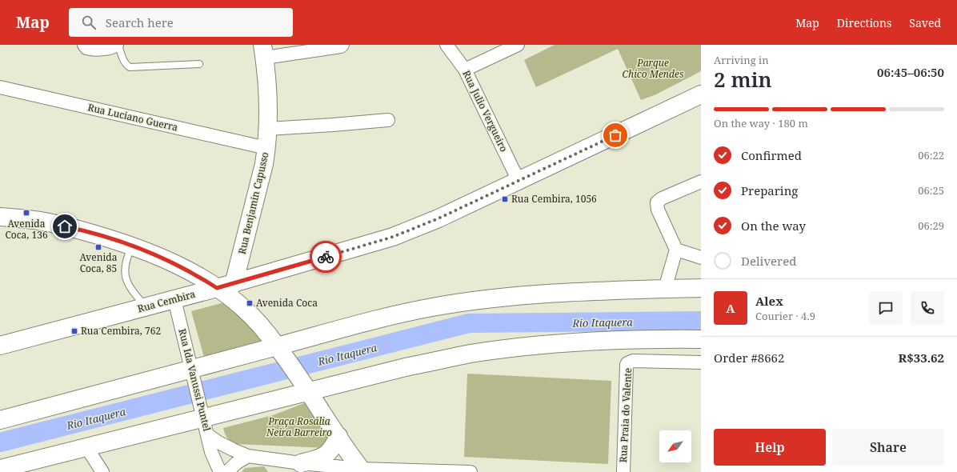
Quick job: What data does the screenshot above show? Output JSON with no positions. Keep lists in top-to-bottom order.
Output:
{
  "streets": {
    "street": [
      "Rua Julio Vergueiro",
      "Rua Luciano Guerra",
      "Rua Benjamin Capusso",
      "Rua Cembira",
      "Rua Ida Vanussi Puntel",
      "Rua Praia do Valente"
    ]
  },
  "crossings": [
    ["Rua Julio Vergueiro", "Rua Cembira"],
    ["Rua Luciano Guerra", "Rua Benjamin Capusso"],
    ["Rua Benjamin Capusso", "Rua Cembira"],
    ["Rua Cembira", "Rua Ida Vanussi Puntel"]
  ],
  "water": ["Rio Itaquera"],
  "parks": ["Parque Chico Mendes", "Praça Rosália Neira Barreiro"],
  "places": {
    "transit": [
      "Rua Cembira, 1056",
      "Avenida Coca, 136",
      "Avenida Coca, 85",
      "Avenida Coca",
      "Rua Cembira, 762"
    ]
  },
  "north": "bottom left",
  "page": {
    "header": "Map",
    "search": "Search here",
    "nav": ["Map", "Directions", "Saved"],
    "heading": ["2 min", "Arriving in", "06:45–06:50"],
    "panel": [
      "Alex",
      "Courier · 4.9",
      "Order #8662",
      "R$33.62"
    ],
    "bar": "On the way · 180 m",
    "list": [
      ["Confirmed", "06:22"],
      ["Preparing", "06:25"],
      ["On the way", "06:29"],
      "Delivered"
    ],
    "round": "A",
    "buttons": ["Help", "Share"]
  }
}
